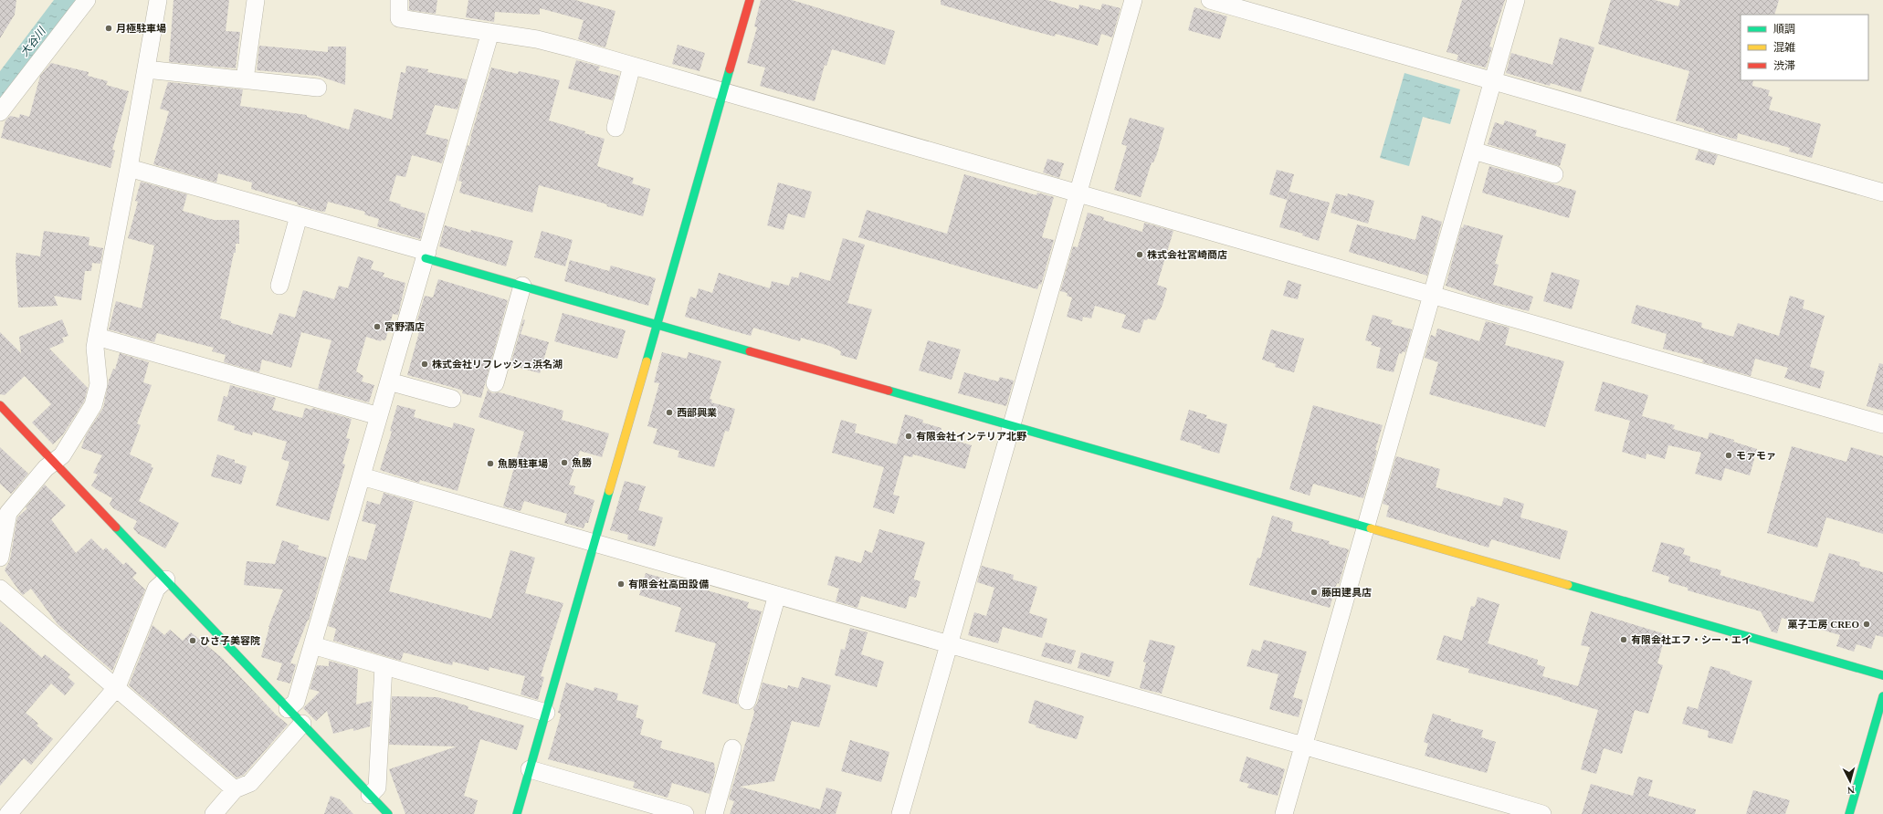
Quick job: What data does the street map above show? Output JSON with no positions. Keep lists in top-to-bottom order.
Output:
{
  "water": ["大谷川"],
  "places": [
    "月極駐車場",
    "株式会社宮崎商店",
    "宮野酒店",
    "株式会社リフレッシュ浜名湖",
    "西部興業",
    "有限会社インテリア北野",
    "モァモァ",
    "魚勝",
    "魚勝駐車場",
    "有限会社高田設備",
    "藤田建具店",
    "菓子工房 CREO",
    "有限会社エフ・シー・エイ",
    "ひさ子美容院"
  ],
  "legend": ["順調", "混雑", "渋滞"],
  "north": "bottom"
}
